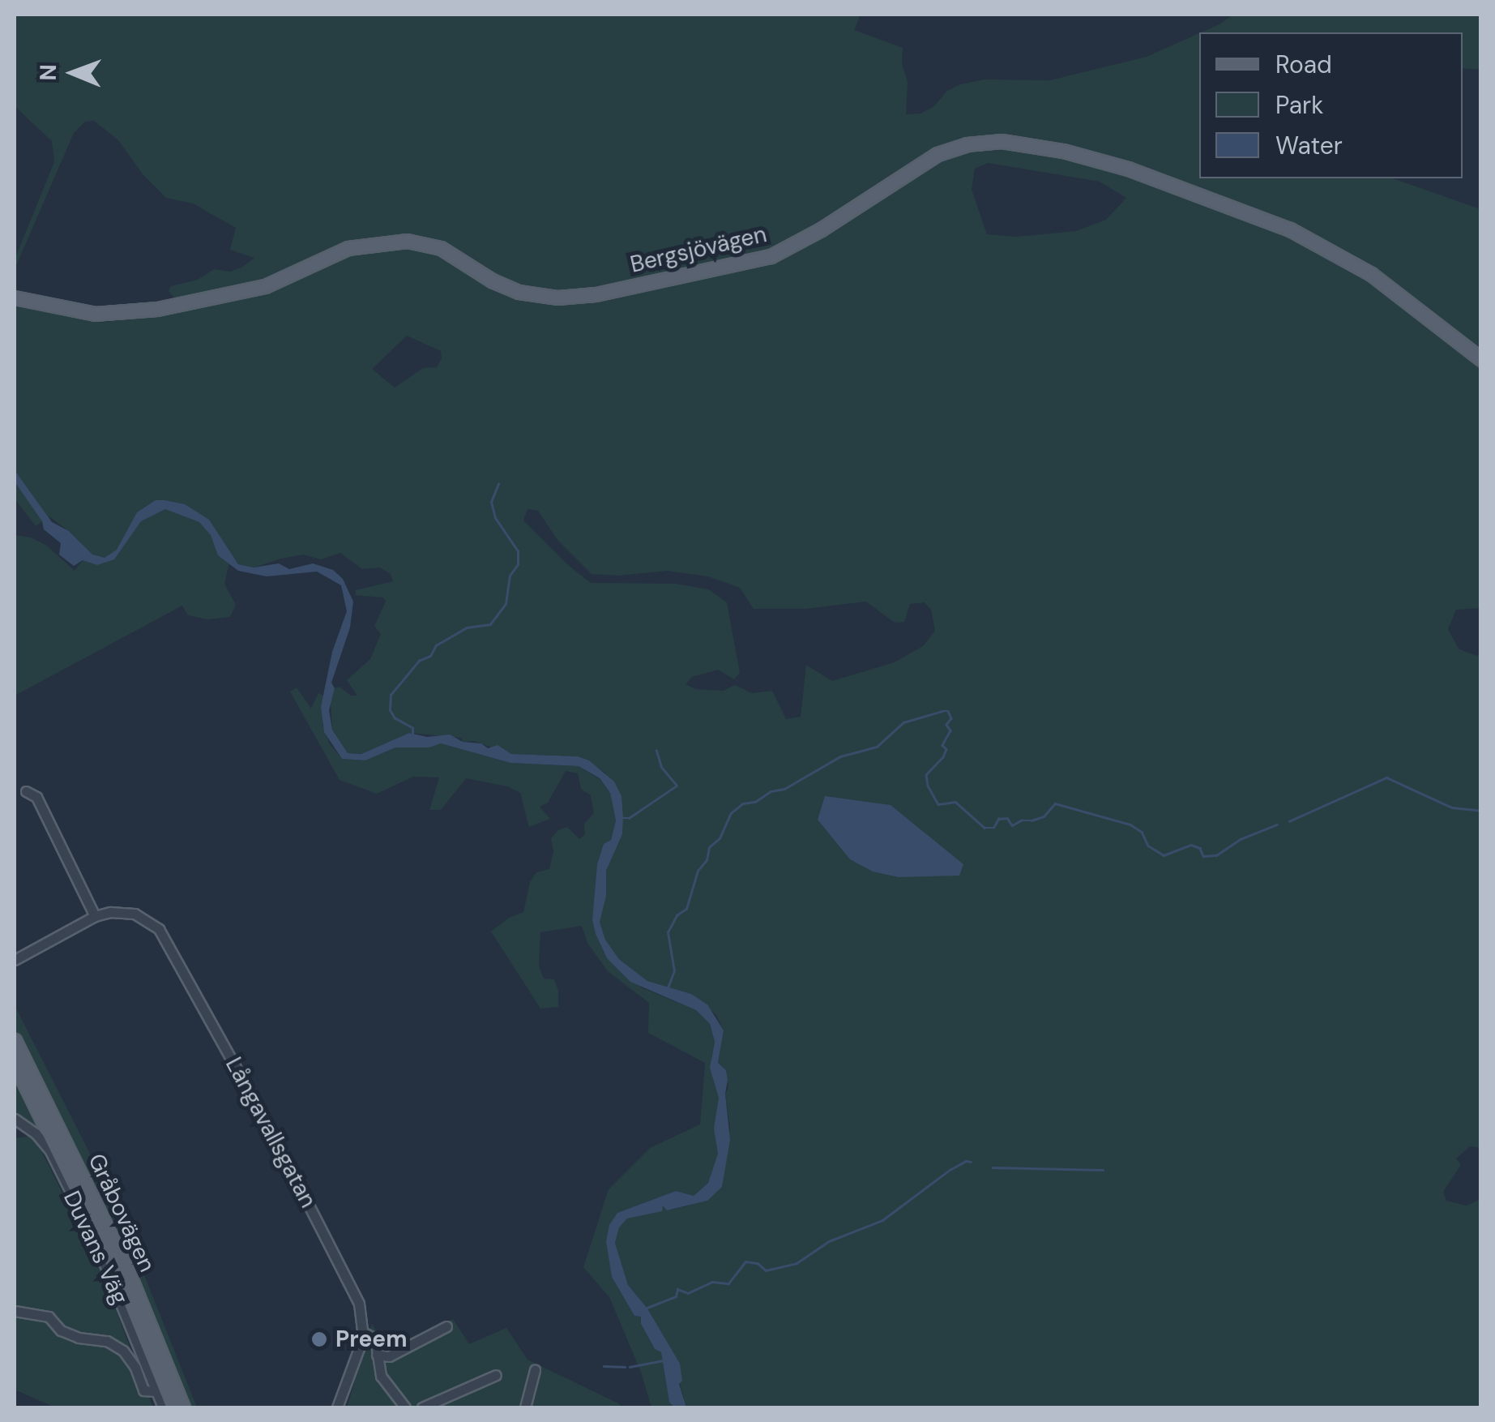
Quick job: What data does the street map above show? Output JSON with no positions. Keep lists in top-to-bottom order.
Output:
{
  "streets": {
    "main road": ["Bergsjövägen", "Gråbovägen"],
    "street": ["Långavallsgatan", "Duvans Väg"]
  },
  "places": ["Preem"],
  "legend": ["Road", "Park", "Water"],
  "north": "left"
}
